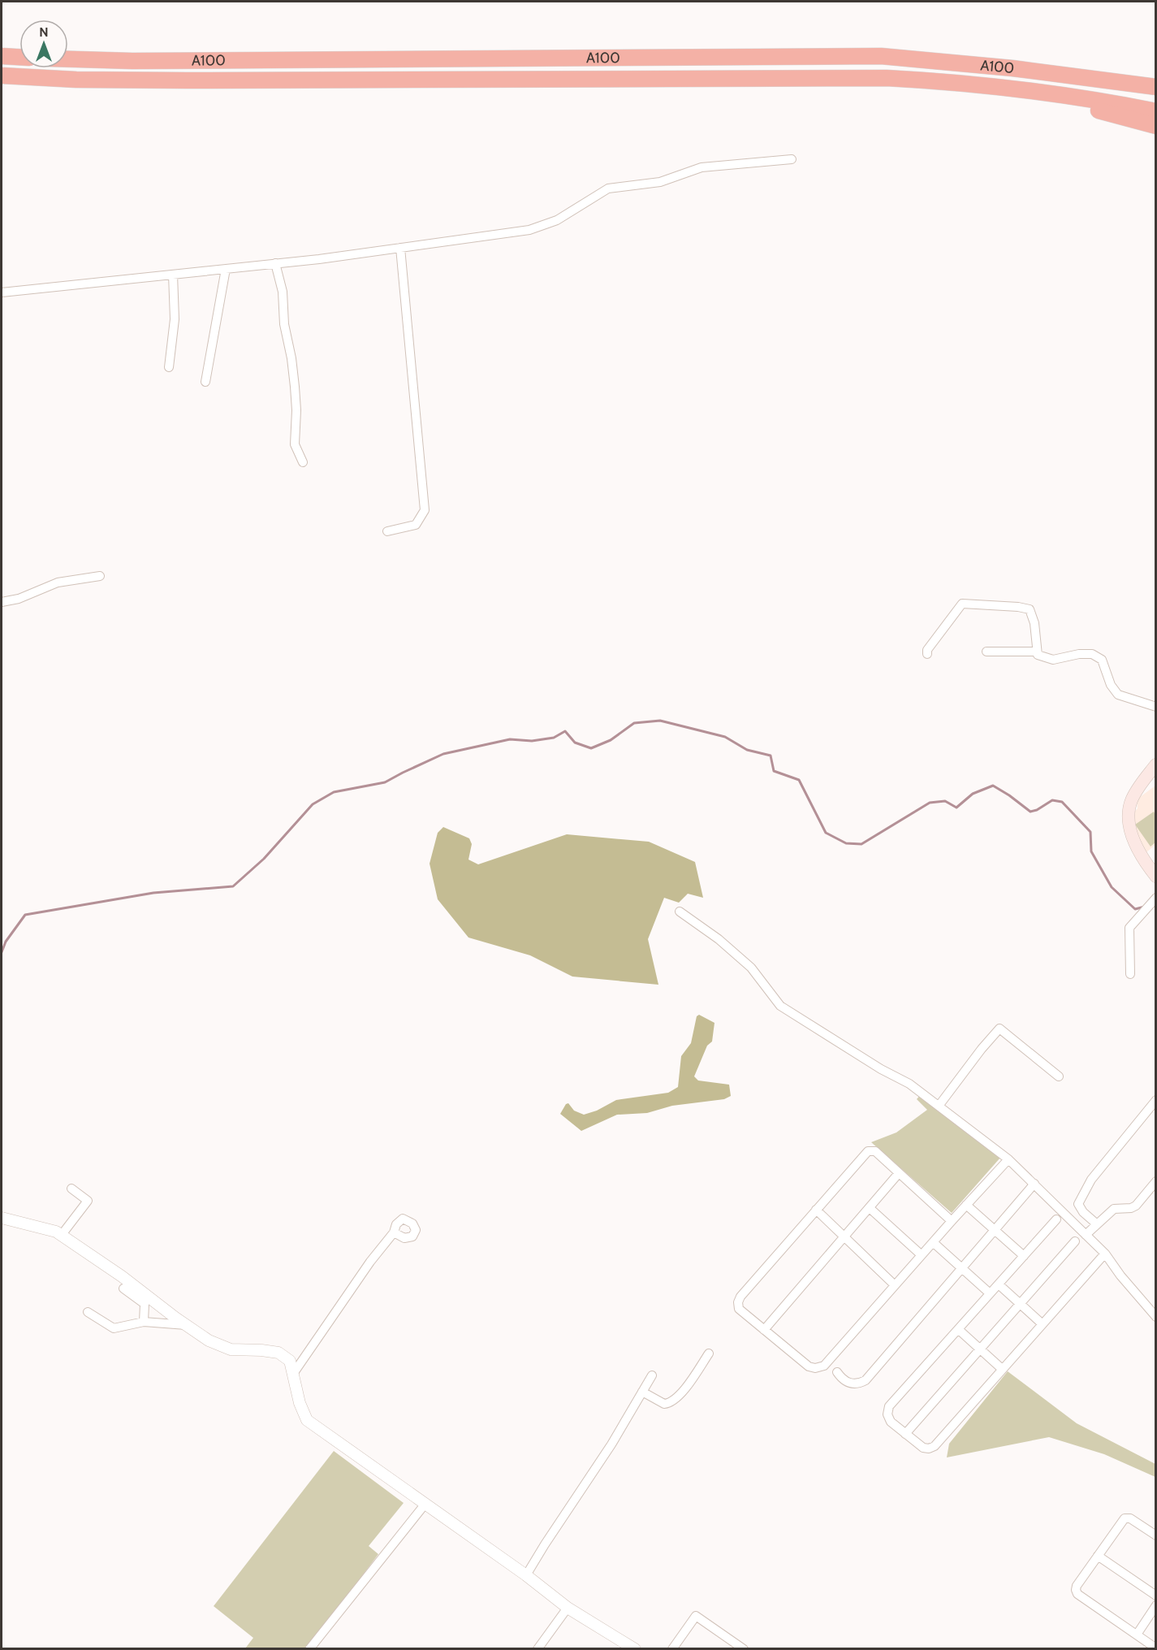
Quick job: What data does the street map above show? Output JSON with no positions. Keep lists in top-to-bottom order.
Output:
{
  "streets": {
    "highway": ["A100"]
  },
  "north": "top"
}
